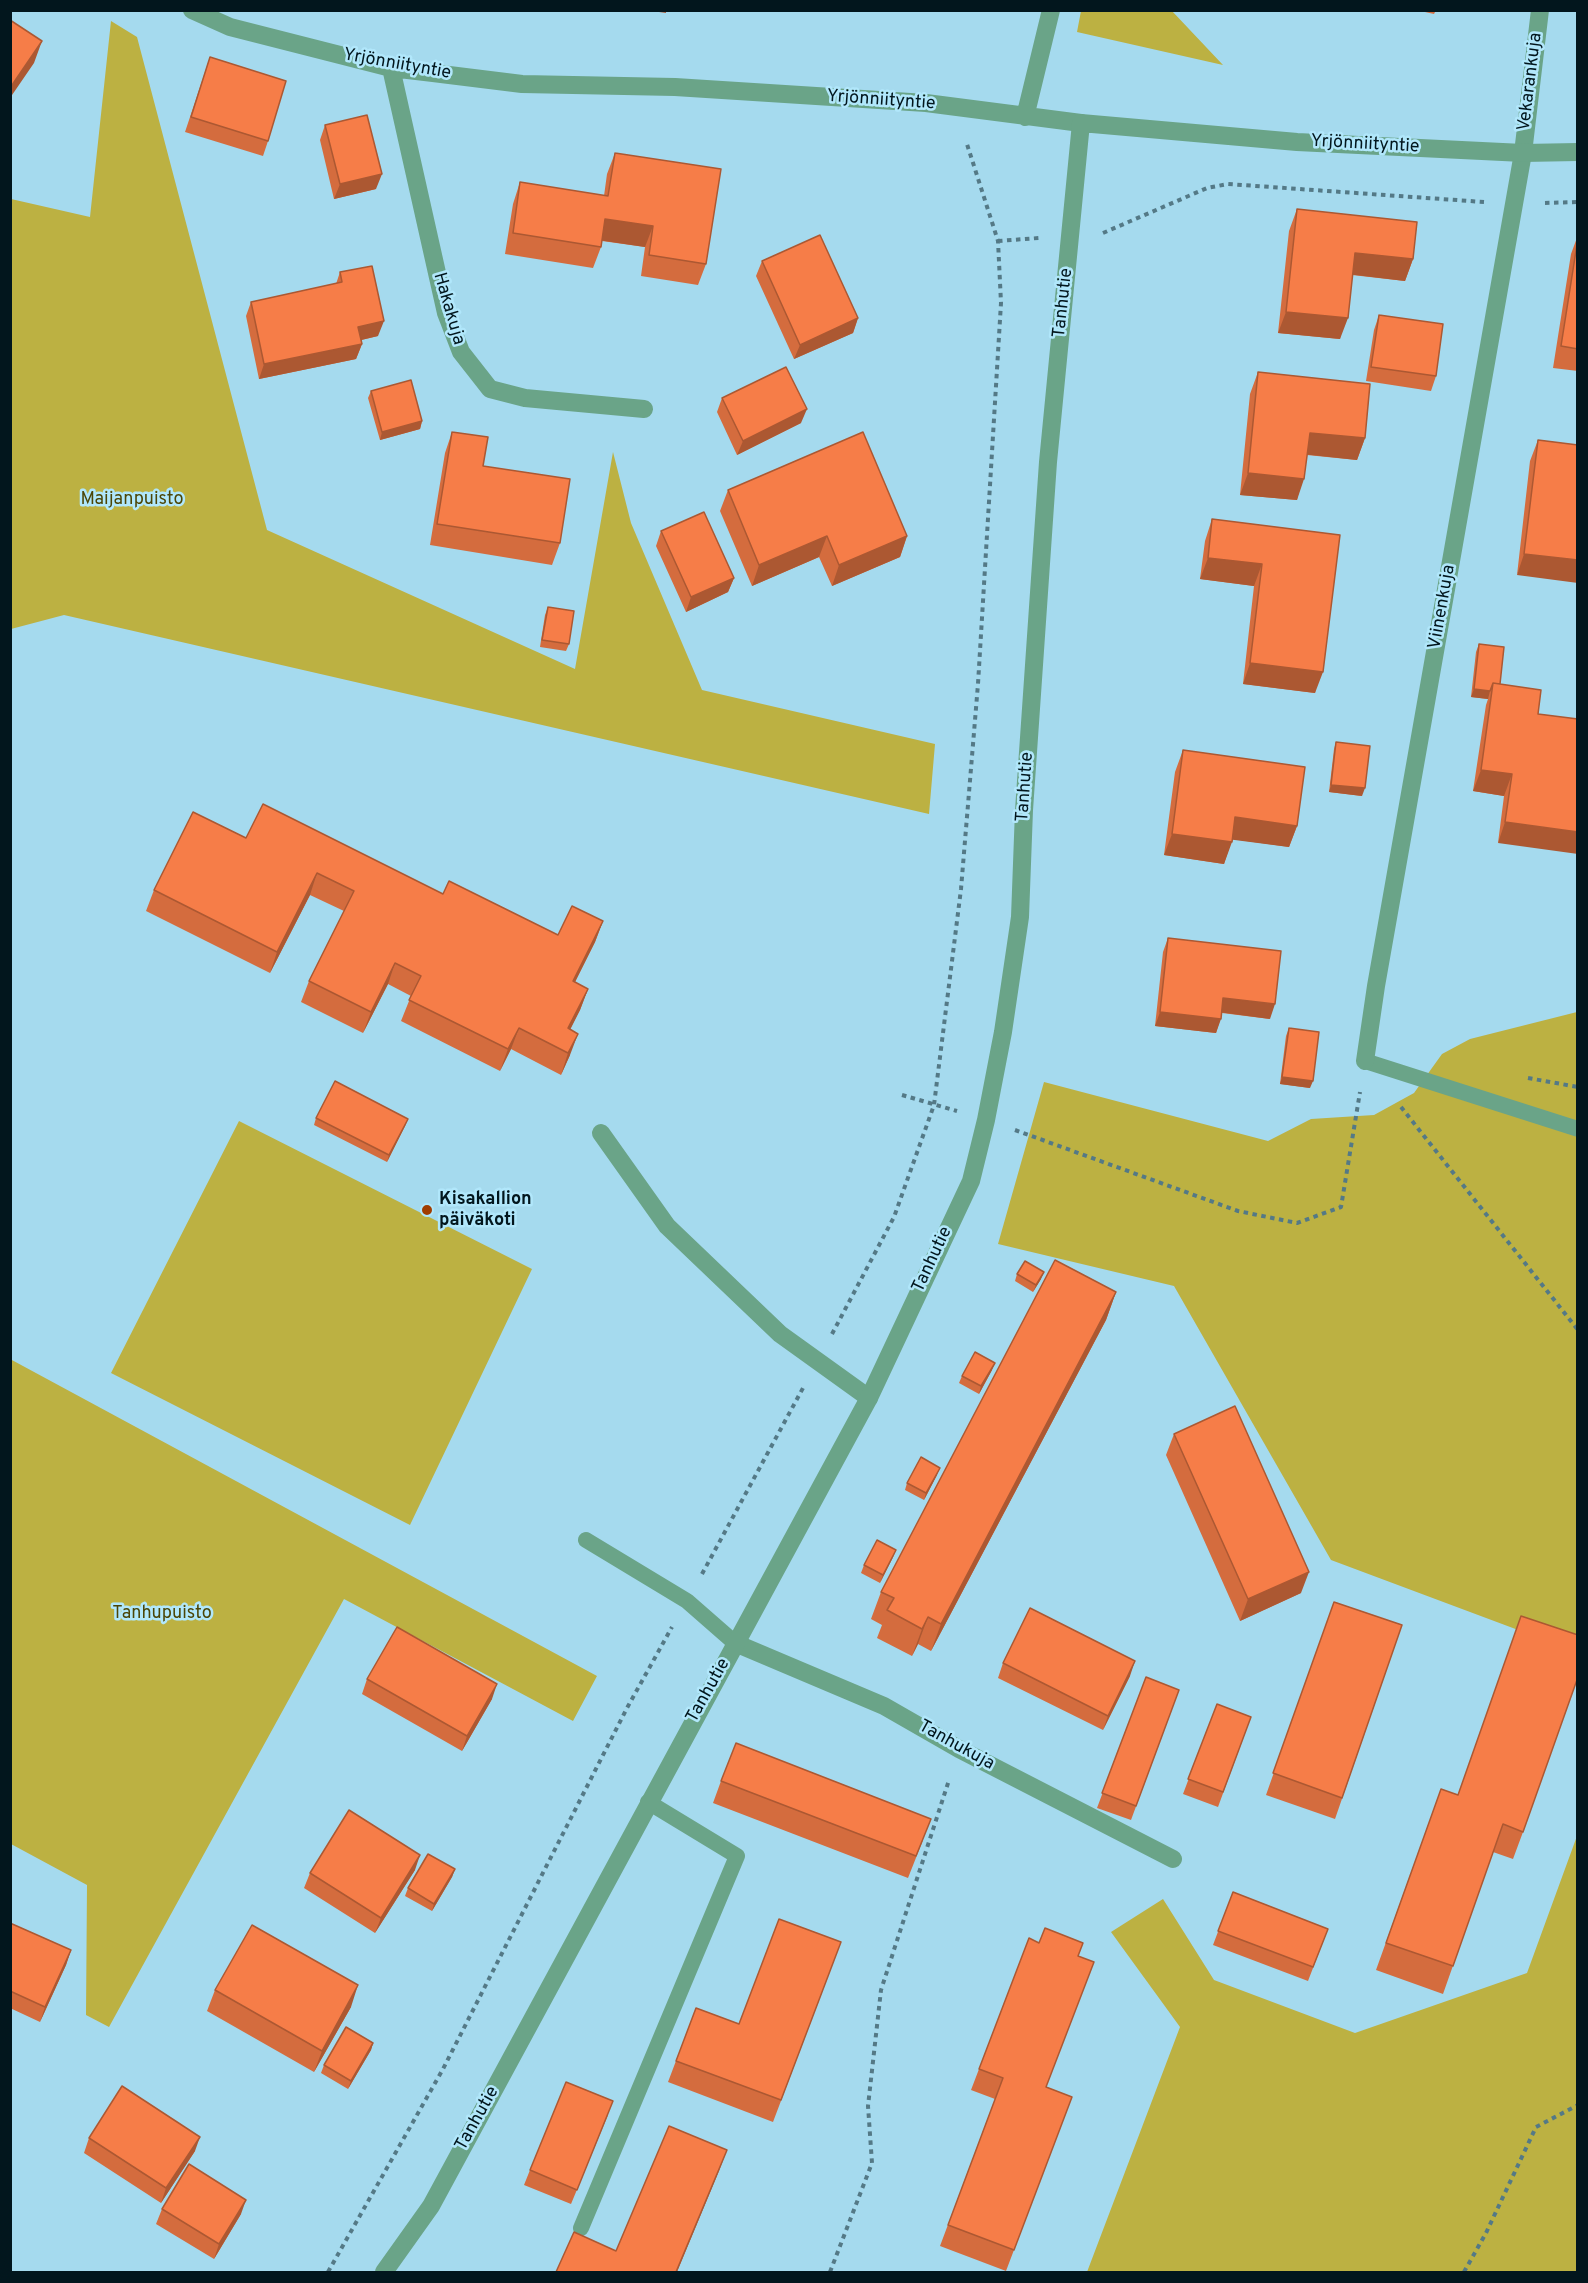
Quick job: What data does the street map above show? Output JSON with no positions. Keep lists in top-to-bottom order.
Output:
{
  "streets": {
    "street": [
      "Yrjönniityntie",
      "Vekarankuja",
      "Tanhutie",
      "Hakakuja",
      "Viinenkuja",
      "Tanhukuja"
    ]
  },
  "crossings": [
    ["Yrjönniityntie", "Vekarankuja"],
    ["Yrjönniityntie", "Tanhutie"],
    ["Yrjönniityntie", "Hakakuja"],
    ["Yrjönniityntie", "Viinenkuja"],
    ["Vekarankuja", "Viinenkuja"],
    ["Tanhutie", "Tanhukuja"]
  ],
  "parks": ["Maijanpuisto", "Tanhupuisto"],
  "places": ["Kisakallion päiväkoti"]
}
